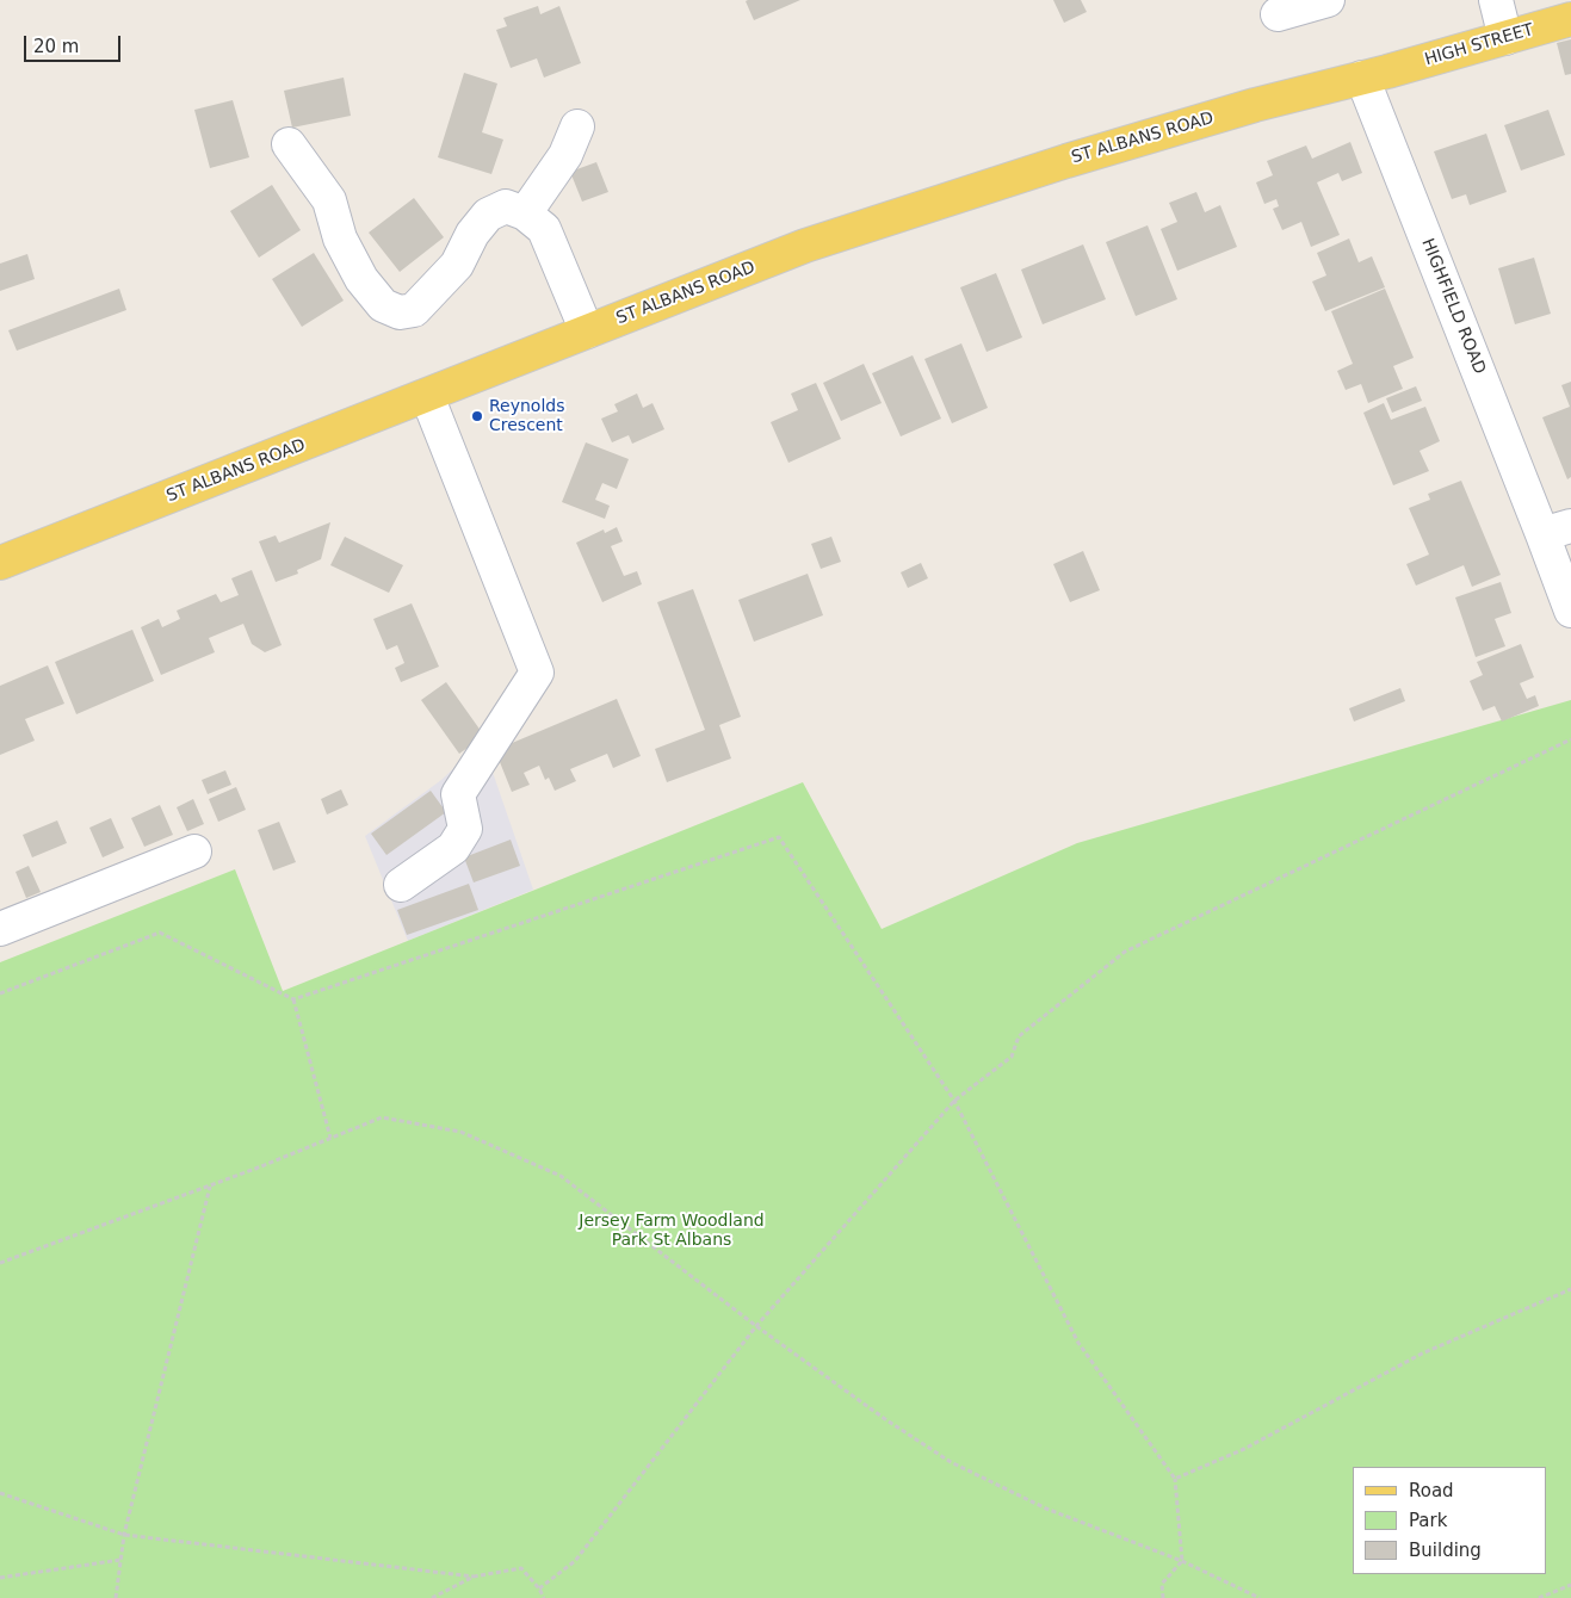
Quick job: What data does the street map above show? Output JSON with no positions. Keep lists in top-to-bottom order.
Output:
{
  "streets": {
    "main road": ["HIGH STREET", "ST ALBANS ROAD"],
    "street": ["HIGHFIELD ROAD"]
  },
  "crossings": [
    ["HIGH STREET", "ST ALBANS ROAD"],
    ["HIGH STREET", "HIGHFIELD ROAD"],
    ["ST ALBANS ROAD", "HIGHFIELD ROAD"]
  ],
  "parks": ["Jersey Farm Woodland Park St Albans"],
  "places": ["Reynolds Crescent"],
  "legend": ["Road", "Park", "Building"],
  "scale_bar": "20 m"
}
